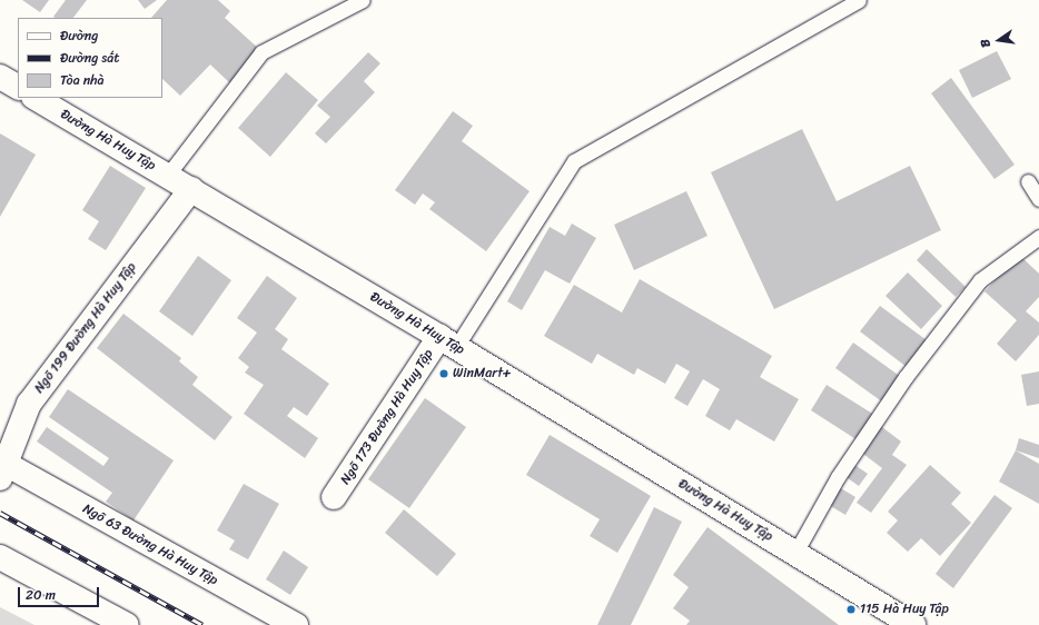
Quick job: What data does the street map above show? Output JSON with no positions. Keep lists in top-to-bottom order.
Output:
{
  "streets": {
    "main road": [
      "Đường Hà Huy Tập",
      "Ngõ 199 Đường Hà Huy Tập",
      "Ngõ 173 Đường Hà Huy Tập",
      "Ngõ 63 Đường Hà Huy Tập"
    ]
  },
  "crossings": [
    ["Đường Hà Huy Tập", "Ngõ 199 Đường Hà Huy Tập"],
    ["Đường Hà Huy Tập", "Ngõ 173 Đường Hà Huy Tập"],
    ["Ngõ 199 Đường Hà Huy Tập", "Ngõ 63 Đường Hà Huy Tập"]
  ],
  "places": ["WinMart+", "115 Hà Huy Tập"],
  "legend": ["Đường", "Đường sắt", "Tòa nhà"],
  "scale_bar": "20 m",
  "north": "left"
}
